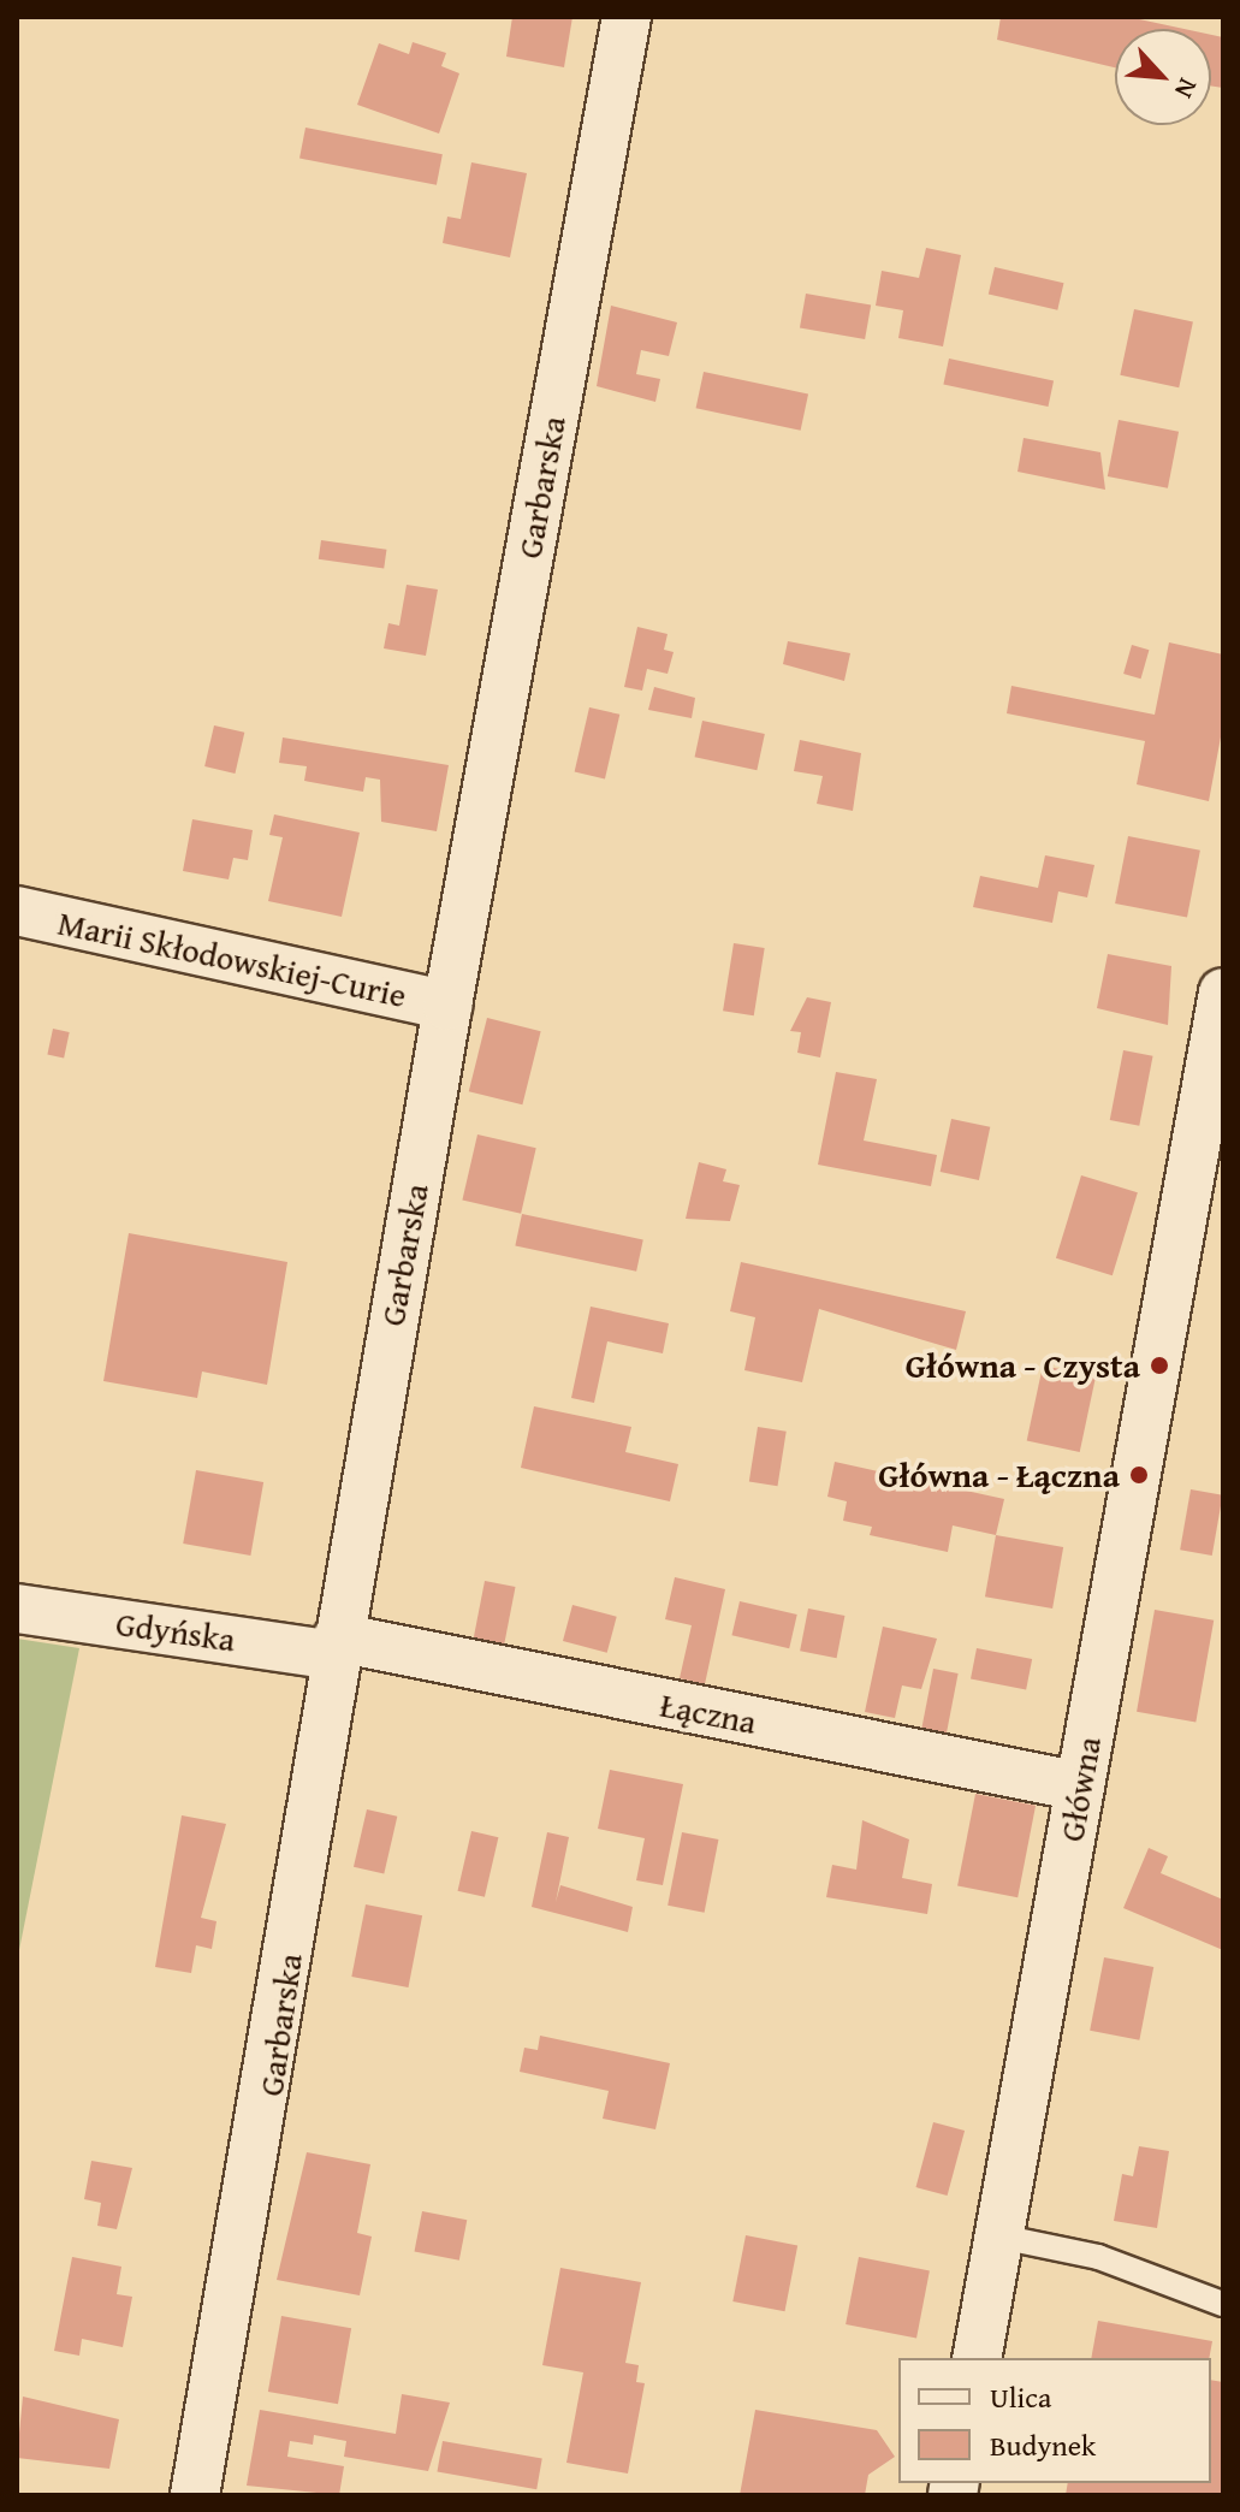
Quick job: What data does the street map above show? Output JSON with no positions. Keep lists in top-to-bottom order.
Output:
{
  "streets": {
    "street": [
      "Garbarska",
      "Marii Skłodowskiej-Curie",
      "Gdyńska",
      "Łączna",
      "Główna"
    ]
  },
  "crossings": [
    ["Garbarska", "Marii Skłodowskiej-Curie"],
    ["Garbarska", "Gdyńska"],
    ["Garbarska", "Łączna"],
    ["Gdyńska", "Łączna"],
    ["Łączna", "Główna"]
  ],
  "places": ["Główna - Czysta", "Główna - Łączna"],
  "legend": ["Ulica", "Budynek"],
  "north": "bottom right"
}
